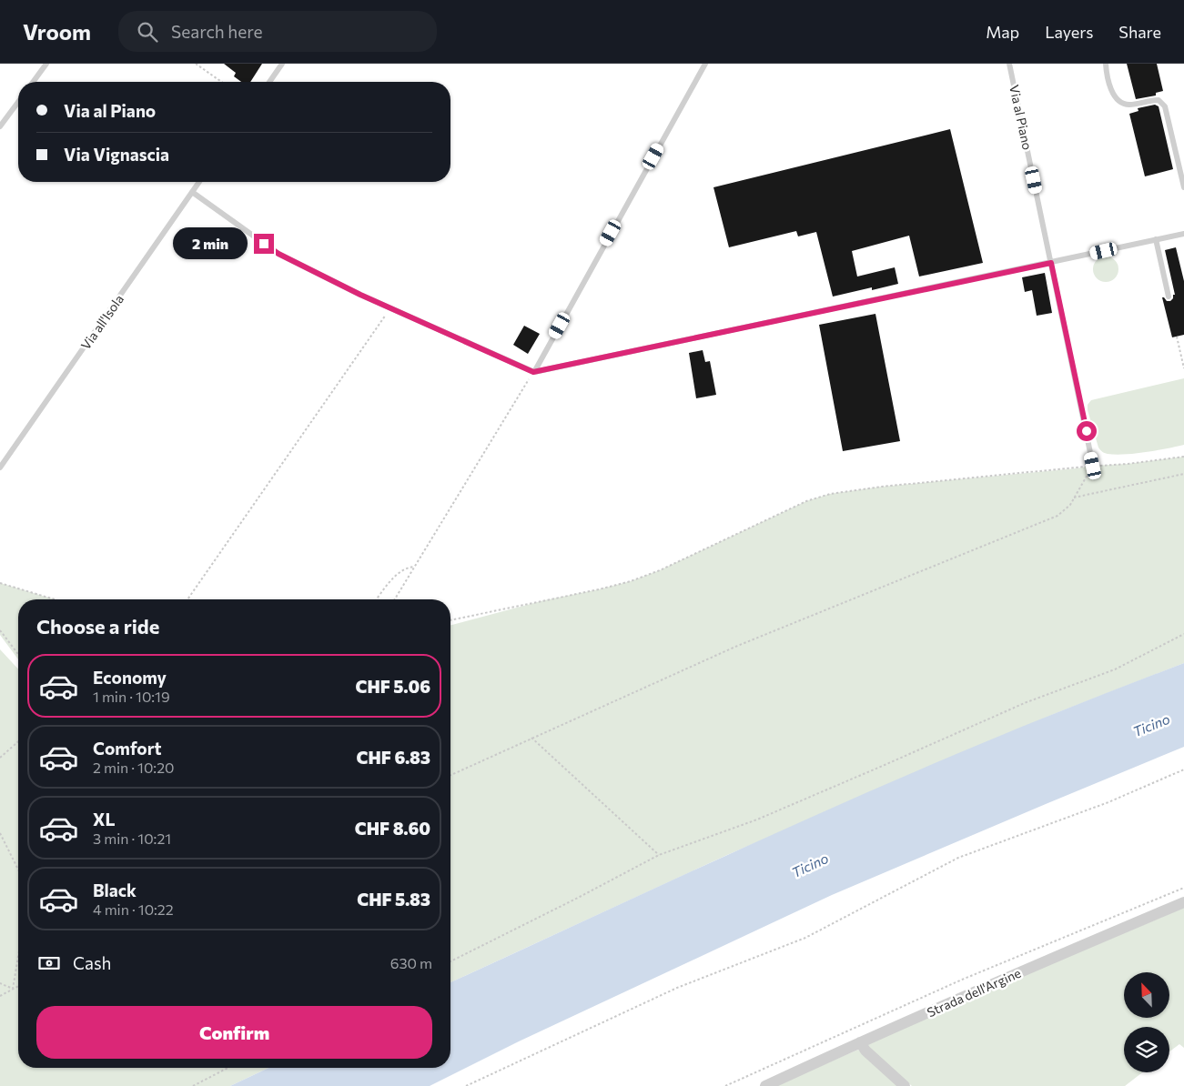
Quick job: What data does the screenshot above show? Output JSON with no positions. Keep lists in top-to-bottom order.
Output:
{
  "streets": {
    "street": ["Strada dell'Argine"],
    "lane": ["Via al Piano", "Via all'Isola"]
  },
  "water": ["Ticino"],
  "north": "top left",
  "page": {
    "header": "Vroom",
    "search": "Search here",
    "nav": ["Map", "Layers", "Share"],
    "banner": ["Via al Piano", "Via Vignascia"],
    "bubble": "2 min",
    "heading": "Choose a ride",
    "list": [
      {
        "name": "Economy",
        "note": "1 min · 10:19",
        "value": "CHF 5.06"
      },
      {
        "name": "Comfort",
        "note": "2 min · 10:20",
        "value": "CHF 6.83"
      },
      {
        "name": "XL",
        "note": "3 min · 10:21",
        "value": "CHF 8.60"
      },
      {
        "name": "Black",
        "note": "4 min · 10:22",
        "value": "CHF 5.83"
      }
    ],
    "pay": ["Cash", "630 m"],
    "buttons": "Confirm"
  }
}
